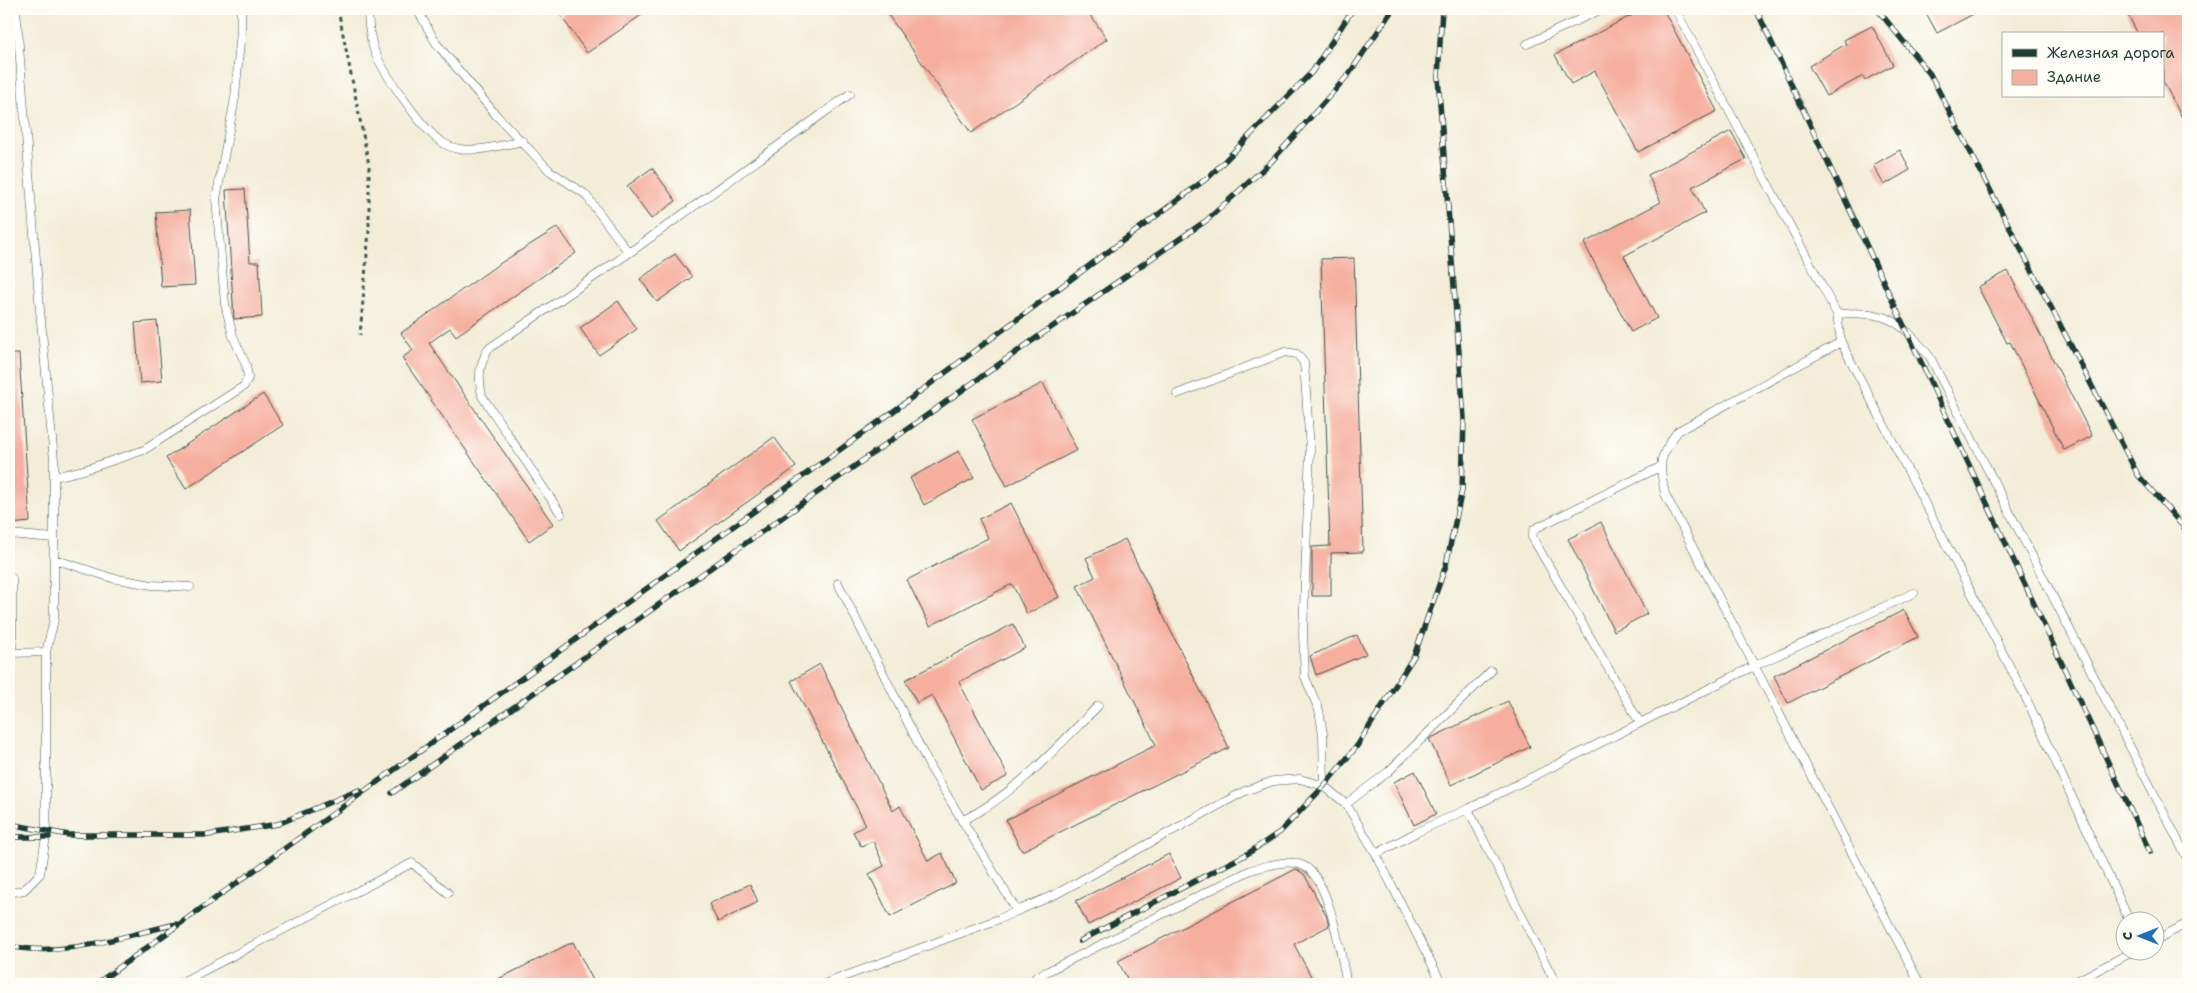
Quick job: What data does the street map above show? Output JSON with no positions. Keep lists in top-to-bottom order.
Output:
{
  "legend": ["Железная дорога", "Здание"],
  "north": "left"
}
